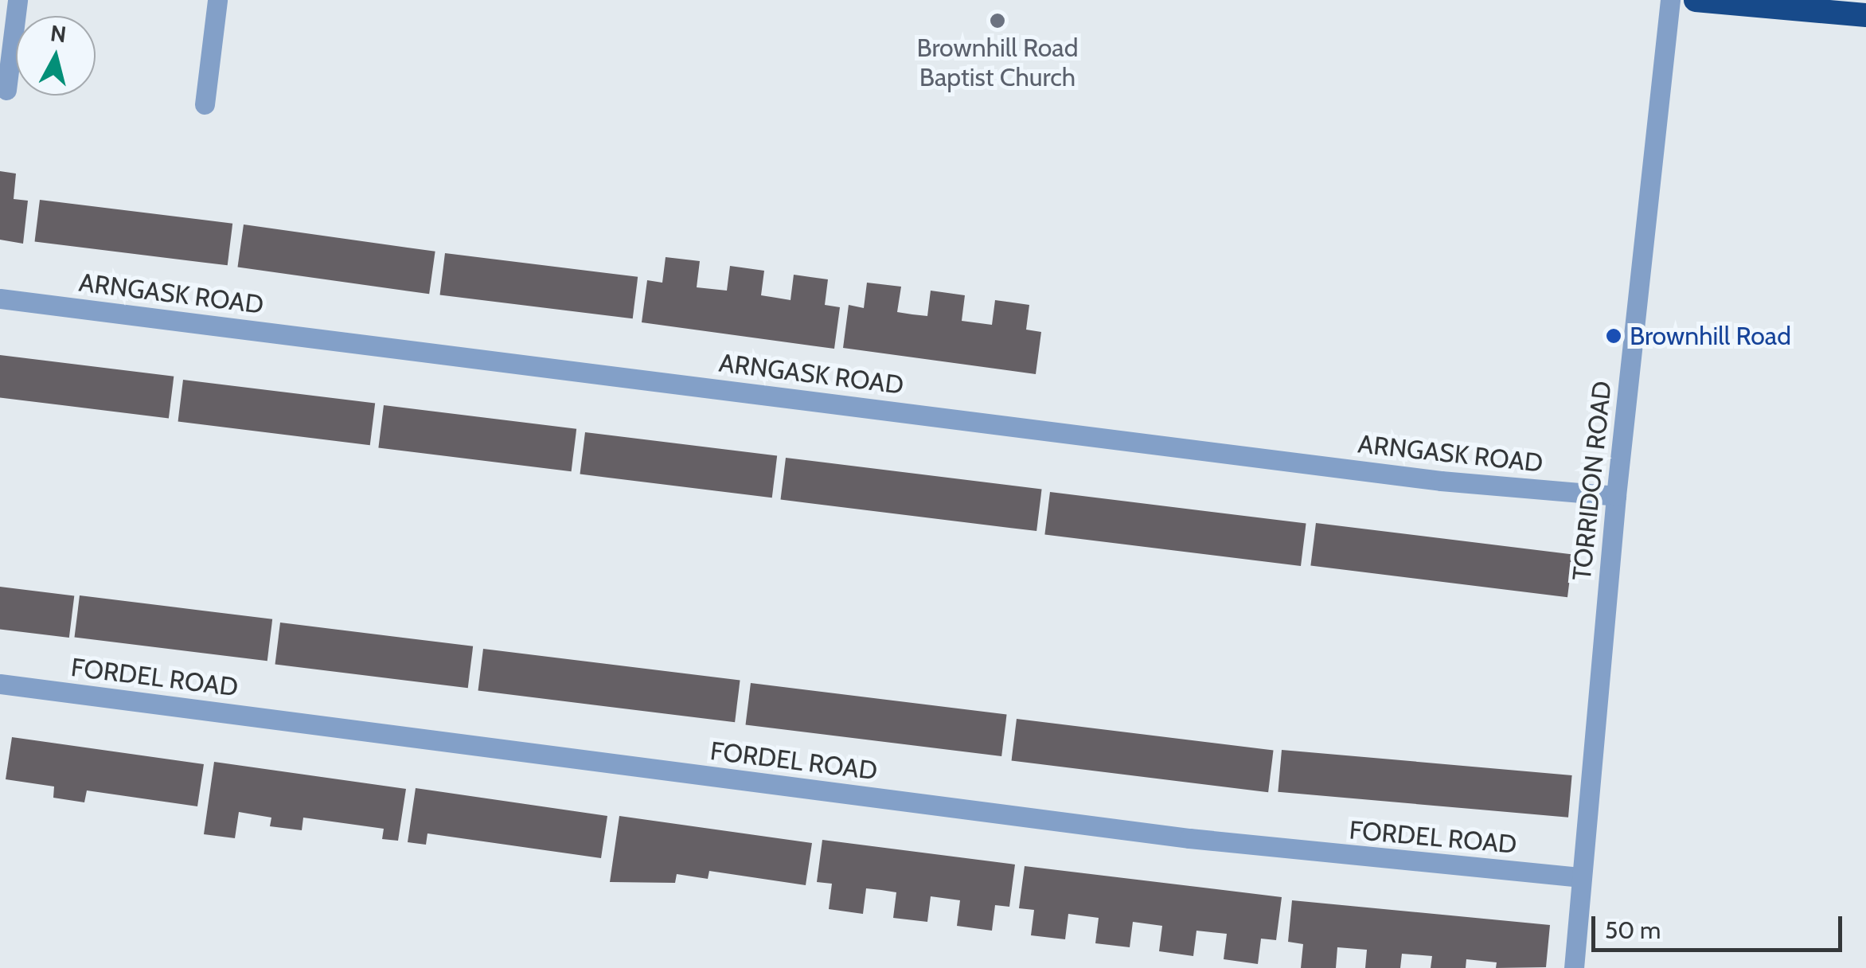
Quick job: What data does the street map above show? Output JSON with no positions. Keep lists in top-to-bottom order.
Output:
{
  "streets": {
    "street": ["ARNGASK ROAD", "TORRIDON ROAD", "FORDEL ROAD"]
  },
  "crossings": [
    ["ARNGASK ROAD", "TORRIDON ROAD"],
    ["TORRIDON ROAD", "FORDEL ROAD"]
  ],
  "places": ["Brownhill Road Baptist Church", "Brownhill Road"],
  "scale_bar": "50 m",
  "north": "top"
}
